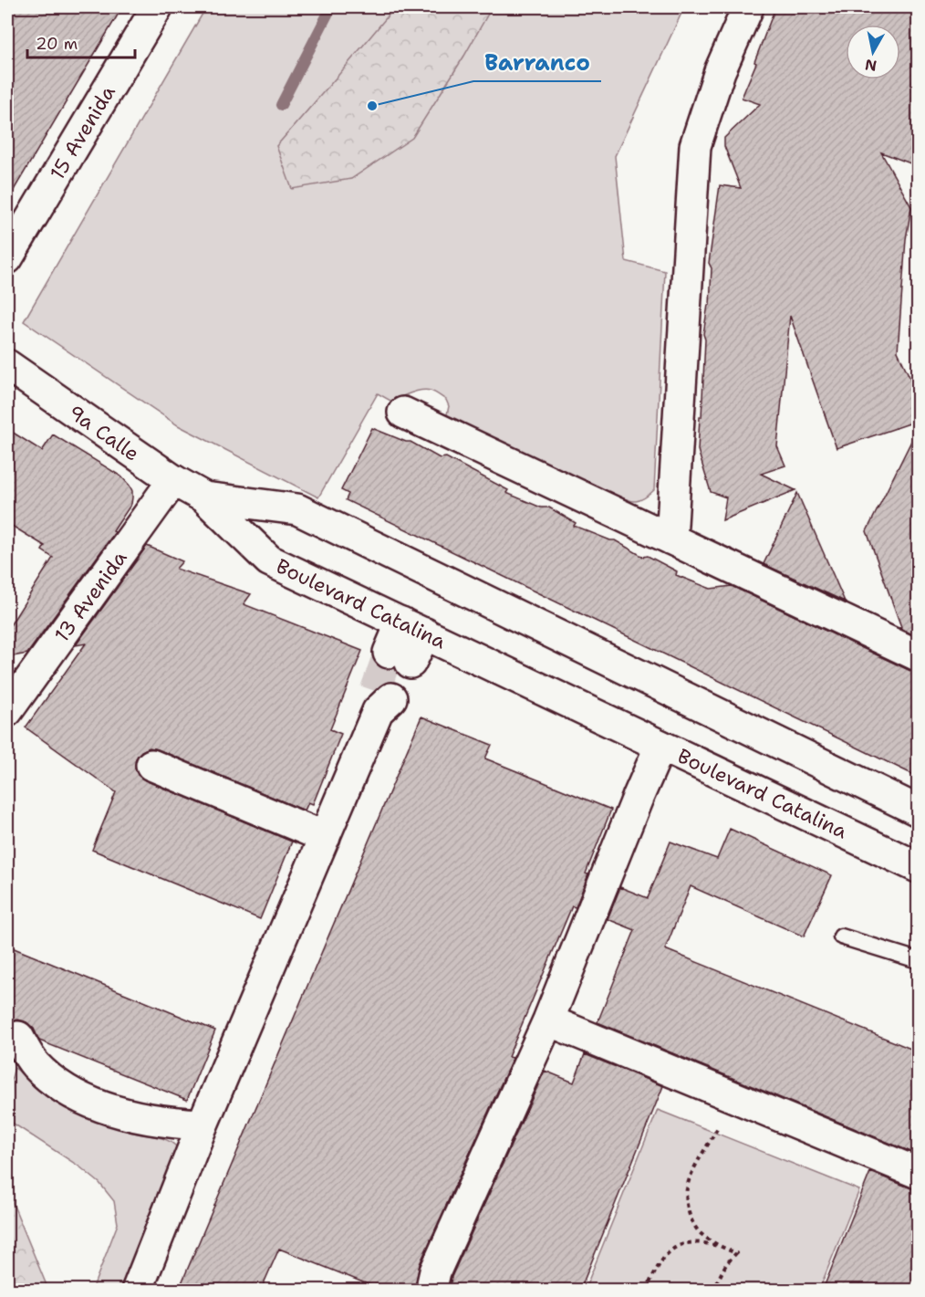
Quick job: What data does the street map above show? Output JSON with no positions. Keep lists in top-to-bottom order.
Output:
{
  "streets": {
    "street": [
      "15 Avenida",
      "9a Calle",
      "13 Avenida",
      "Boulevard Catalina"
    ]
  },
  "crossings": [
    ["9a Calle", "13 Avenida"],
    ["9a Calle", "Boulevard Catalina"]
  ],
  "places": ["Barranco"],
  "scale_bar": "20 m",
  "north": "bottom"
}
